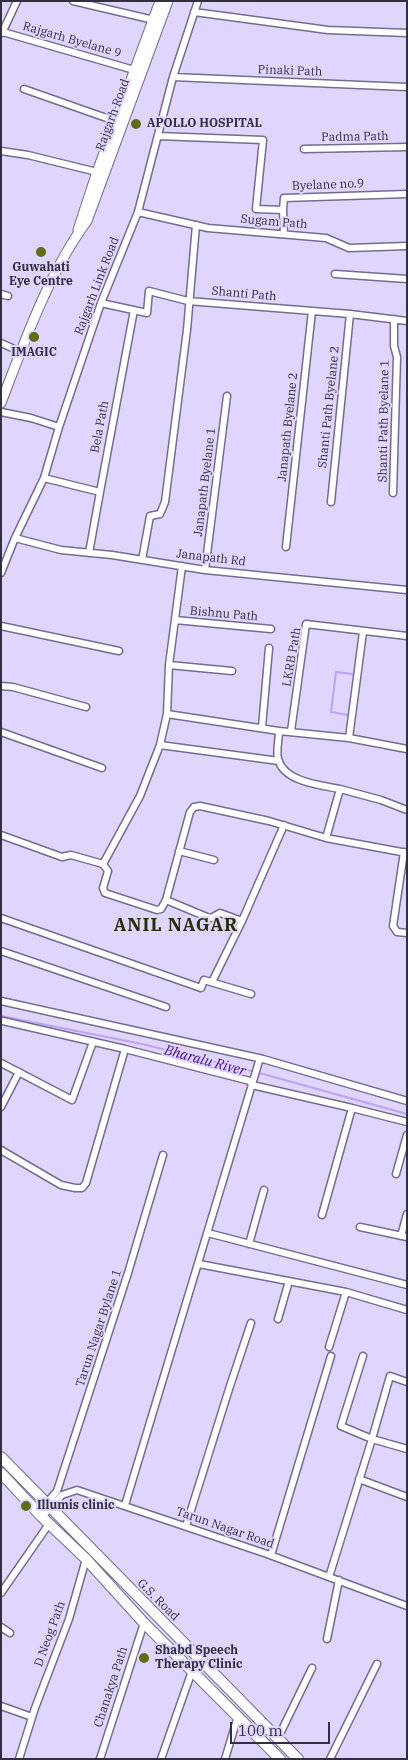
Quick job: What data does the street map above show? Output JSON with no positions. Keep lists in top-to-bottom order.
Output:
{
  "streets": {
    "main road": ["Rajgarh Road", "G.S. Road"],
    "street": [
      "Rajgarh Byelane 9",
      "Pinaki Path",
      "Padma Path",
      "Byelane no.9",
      "Sugam Path",
      "Rajgarh Link Road",
      "Shanti Path",
      "Shanti Path Byelane 2",
      "Shanti Path Byelane 1",
      "Bela Path",
      "Janapath Byelane 2",
      "Janapath Byelane 1",
      "Janapath Rd",
      "Bishnu Path",
      "LKRB Path",
      "Tarun Nagar Bylane 1",
      "Tarun Nagar Road",
      "D Neog Path",
      "Chanakya Path"
    ]
  },
  "crossings": [
    ["Rajgarh Byelane 9", "Rajgarh Road"],
    ["Pinaki Path", "Rajgarh Link Road"],
    ["Sugam Path", "Rajgarh Link Road"],
    ["Rajgarh Link Road", "Janapath Rd"],
    ["Shanti Path", "Shanti Path Byelane 2"],
    ["Shanti Path", "Shanti Path Byelane 1"],
    ["Shanti Path", "Bela Path"],
    ["Shanti Path", "Janapath Byelane 2"],
    ["Bela Path", "Janapath Rd"],
    ["Janapath Byelane 1", "Janapath Rd"],
    ["Tarun Nagar Bylane 1", "Tarun Nagar Road"],
    ["Tarun Nagar Bylane 1", "G.S. Road"],
    ["Tarun Nagar Road", "G.S. Road"]
  ],
  "districts": ["ANIL NAGAR"],
  "water": ["Bharalu River"],
  "places": [
    "APOLLO HOSPITAL",
    "Guwahati Eye Centre",
    "IMAGIC",
    "Illumis clinic",
    "Shabd Speech Therapy Clinic"
  ],
  "scale_bar": "100 m"
}
